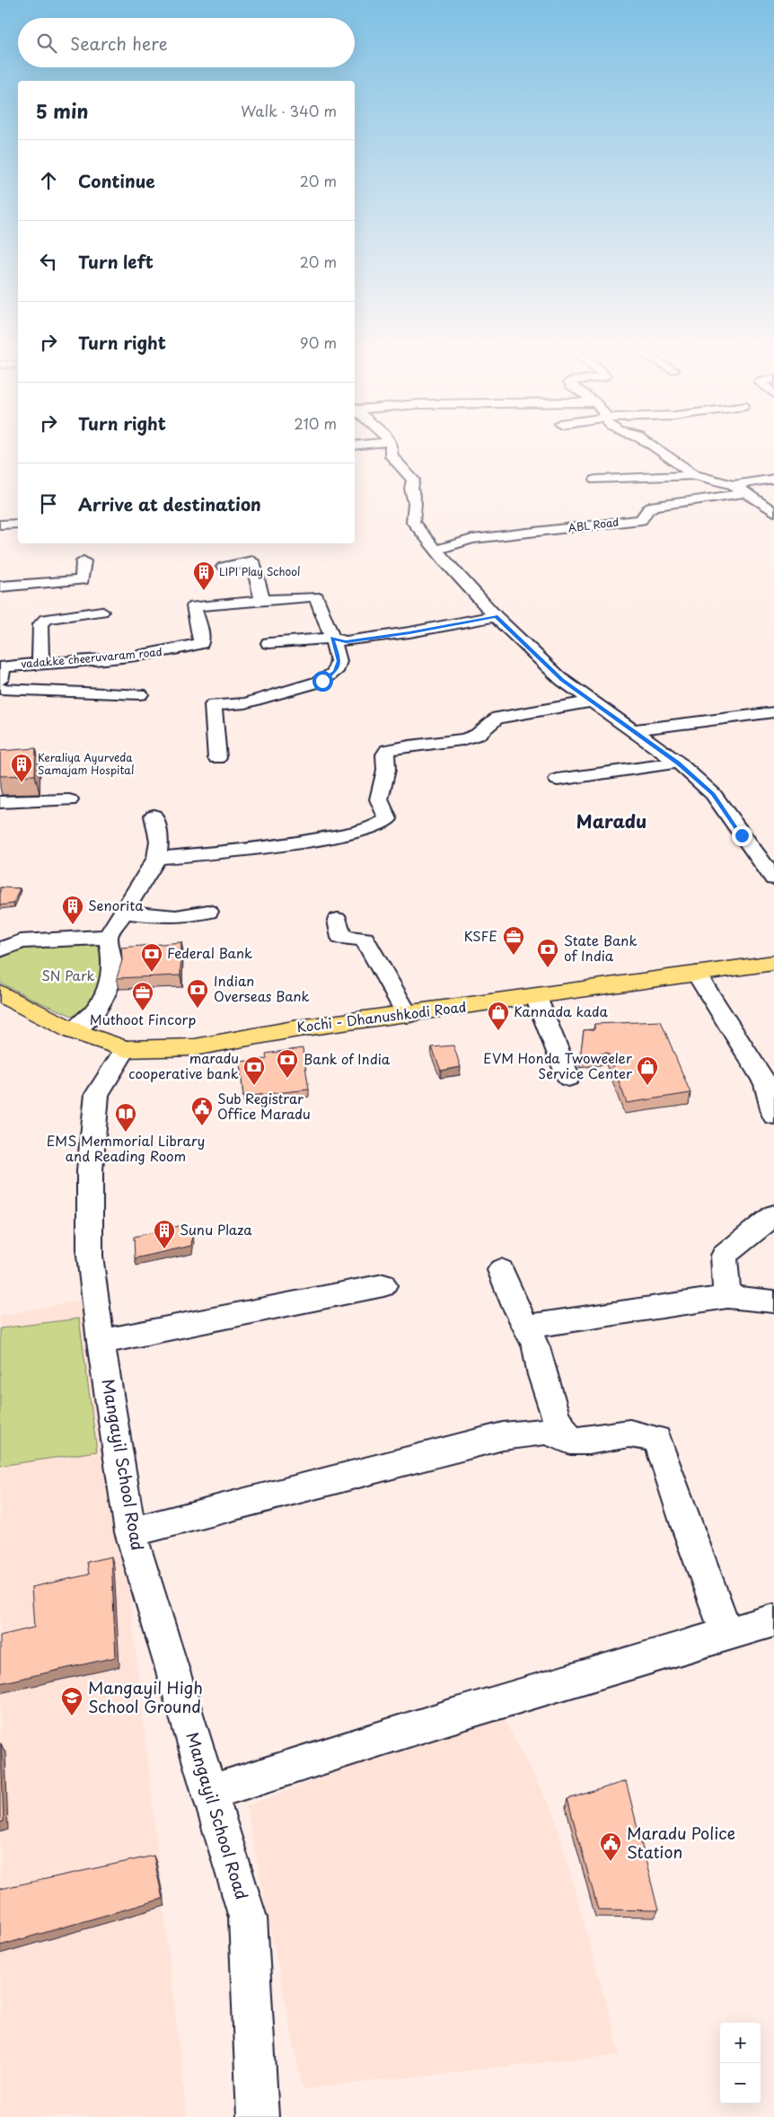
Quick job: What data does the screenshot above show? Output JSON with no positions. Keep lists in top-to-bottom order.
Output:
{
  "streets": {
    "highway": ["Kochi - Dhanushkodi Road"],
    "street": ["ABL Road", "vadakke cheeruvaram road", "Mangayil School Road"]
  },
  "crossings": [
    ["Kochi - Dhanushkodi Road", "Mangayil School Road"]
  ],
  "districts": ["Maradu"],
  "parks": ["SN Park"],
  "places": {
    "building": [
      "LIPI Play School",
      "Keraliya Ayurveda Samajam Hospital",
      "Senorita",
      "Sunu Plaza"
    ],
    "office": ["KSFE", "Muthoot Fincorp"],
    "bank": [
      "State Bank of India",
      "Federal Bank",
      "Indian Overseas Bank",
      "Bank of India",
      "maradu cooperative bank"
    ],
    "shop": ["Kannada kada", "EVM Honda Twoweeler Service Center"],
    "public building": ["Sub Registrar Office Maradu", "Maradu Police Station"],
    "library": ["EMS Memmorial Library and Reading Room"],
    "school or university": ["Mangayil High School Ground"]
  },
  "page": {
    "search": "Search here",
    "heading": ["5 min", "Walk · 340 m"],
    "list": [
      ["Continue", "20 m"],
      ["Turn left", "20 m"],
      ["Turn right", "90 m"],
      ["Turn right", "210 m"],
      "Arrive at destination"
    ],
    "map_buttons": ["+", "−"]
  }
}
